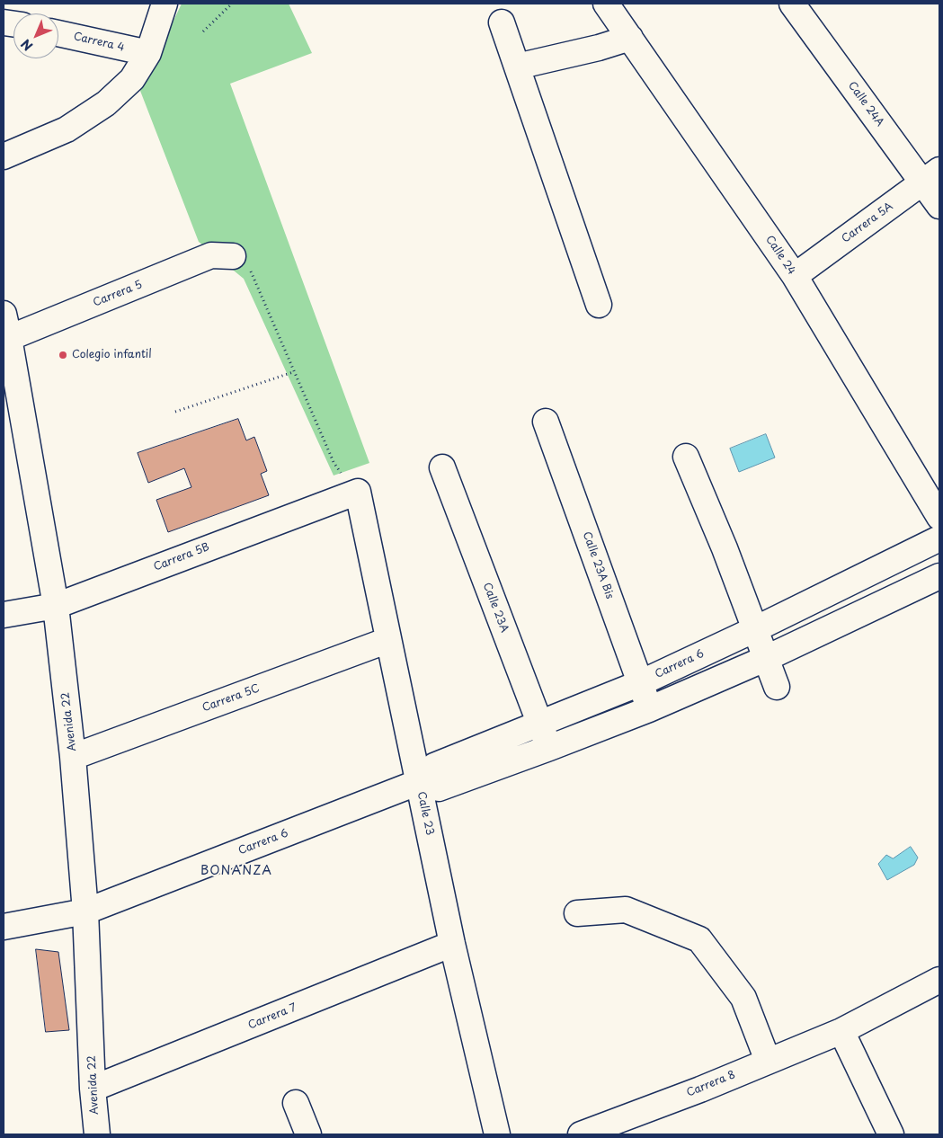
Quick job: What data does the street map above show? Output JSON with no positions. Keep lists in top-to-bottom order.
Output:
{
  "streets": {
    "street": [
      "Carrera 4",
      "Calle 24A",
      "Carrera 5A",
      "Calle 24",
      "Carrera 5",
      "Carrera 5B",
      "Calle 23A Bis",
      "Calle 23A",
      "Carrera 6",
      "Carrera 5C",
      "Avenida 22",
      "Calle 23",
      "Carrera 7",
      "Carrera 8"
    ]
  },
  "crossings": [
    ["Calle 24A", "Carrera 5A"],
    ["Carrera 5A", "Calle 24"],
    ["Carrera 5", "Avenida 22"],
    ["Carrera 5B", "Avenida 22"],
    ["Carrera 5B", "Calle 23"],
    ["Calle 23A Bis", "Carrera 6"],
    ["Calle 23A", "Carrera 6"],
    ["Carrera 6", "Avenida 22"],
    ["Carrera 6", "Calle 23"],
    ["Carrera 5C", "Avenida 22"],
    ["Carrera 5C", "Calle 23"],
    ["Avenida 22", "Carrera 7"],
    ["Calle 23", "Carrera 7"]
  ],
  "districts": ["BONANZA"],
  "places": ["Colegio infantil"],
  "north": "bottom left"
}
